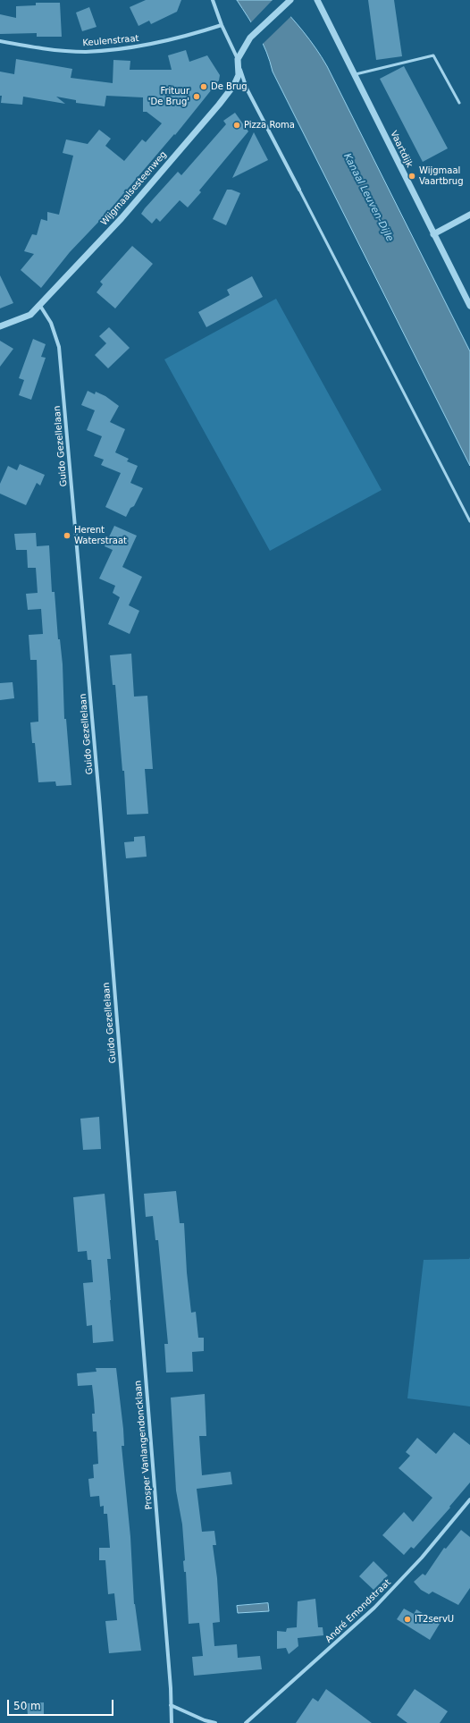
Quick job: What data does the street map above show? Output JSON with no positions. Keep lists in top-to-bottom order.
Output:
{
  "streets": {
    "street": [
      "Keulenstraat",
      "Vaartdijk",
      "Wijgmaalsesteenweg",
      "Guido Gezellelaan",
      "Prosper Vanlangendoncklaan",
      "André Emondstraat"
    ]
  },
  "crossings": [
    ["Wijgmaalsesteenweg", "Guido Gezellelaan"],
    ["Guido Gezellelaan", "Prosper Vanlangendoncklaan"]
  ],
  "water": ["Kanaal Leuven-Dijle"],
  "places": [
    "De Brug",
    "Frituur 'De Brug'",
    "Pizza Roma",
    "Wijgmaal Vaartbrug",
    "Herent Waterstraat",
    "IT2servU"
  ],
  "scale_bar": "50 m"
}
